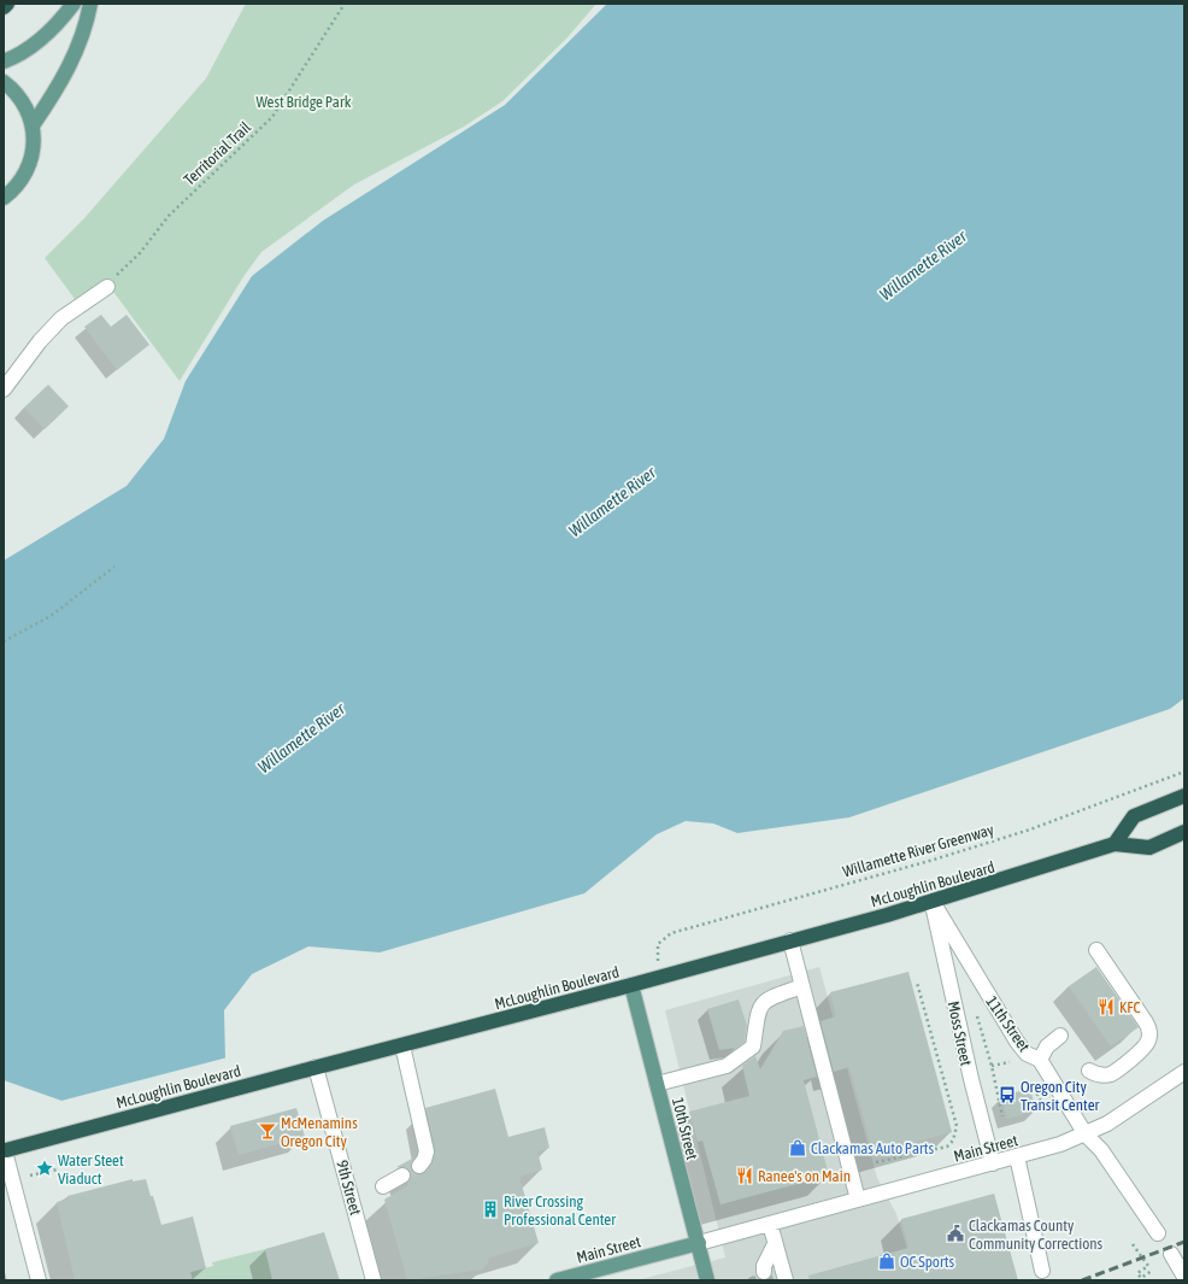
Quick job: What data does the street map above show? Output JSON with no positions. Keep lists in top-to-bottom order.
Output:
{
  "streets": {
    "highway": ["McLoughlin Boulevard"],
    "main road": ["10th Street", "Main Street"],
    "street": ["11th Street", "Moss Street", "9th Street"],
    "path": ["Territorial Trail", "Willamette River Greenway"]
  },
  "crossings": [
    ["McLoughlin Boulevard", "11th Street"],
    ["McLoughlin Boulevard", "Moss Street"],
    ["McLoughlin Boulevard", "10th Street"],
    ["McLoughlin Boulevard", "9th Street"],
    ["11th Street", "Moss Street"],
    ["11th Street", "Main Street"],
    ["Moss Street", "Main Street"],
    ["10th Street", "Main Street"]
  ],
  "water": ["Willamette River"],
  "parks": ["West Bridge Park"],
  "places": {
    "restaurant": ["KFC", "Ranee's on Main"],
    "bus stop": ["Oregon City Transit Center"],
    "bar": ["McMenamins Oregon City"],
    "shop": ["Clackamas Auto Parts", "OC Sports"],
    "place": ["Water Steet Viaduct"],
    "building": ["River Crossing Professional Center"],
    "public building": ["Clackamas County Community Corrections"]
  }
}
